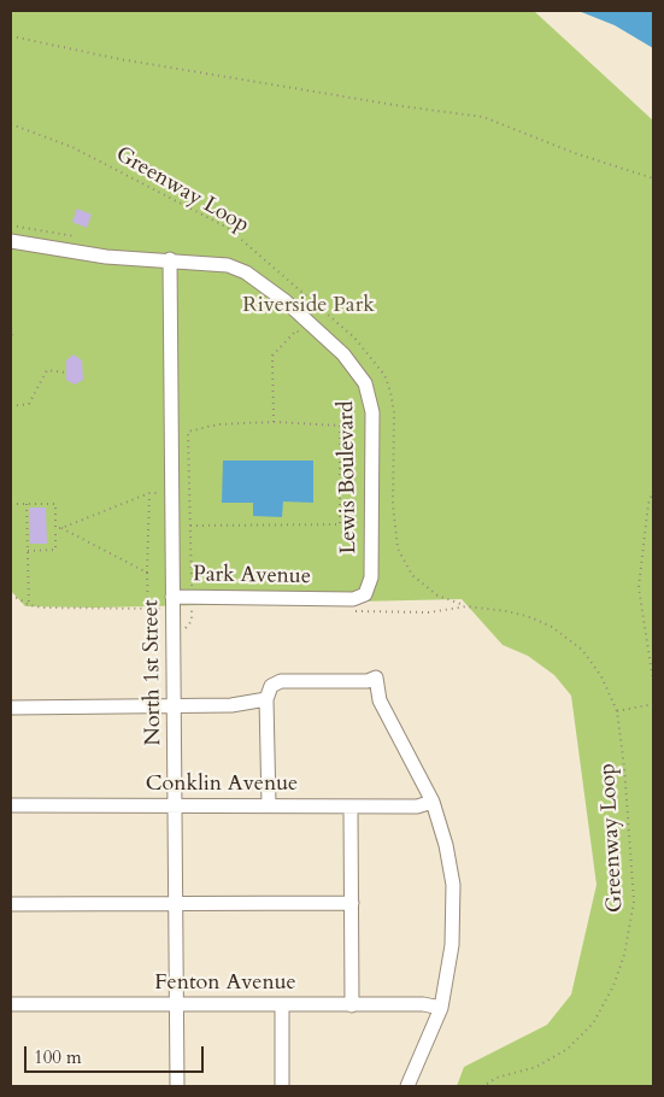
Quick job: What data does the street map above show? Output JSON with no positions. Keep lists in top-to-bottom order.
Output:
{
  "streets": {
    "street": [
      "Lewis Boulevard",
      "Park Avenue",
      "North 1st Street",
      "Conklin Avenue",
      "Fenton Avenue"
    ],
    "path": ["Greenway Loop"]
  },
  "crossings": [
    ["Lewis Boulevard", "Park Avenue"],
    ["Lewis Boulevard", "North 1st Street"],
    ["Park Avenue", "North 1st Street"],
    ["North 1st Street", "Conklin Avenue"],
    ["North 1st Street", "Fenton Avenue"]
  ],
  "parks": ["Riverside Park"],
  "scale_bar": "100 m"
}
